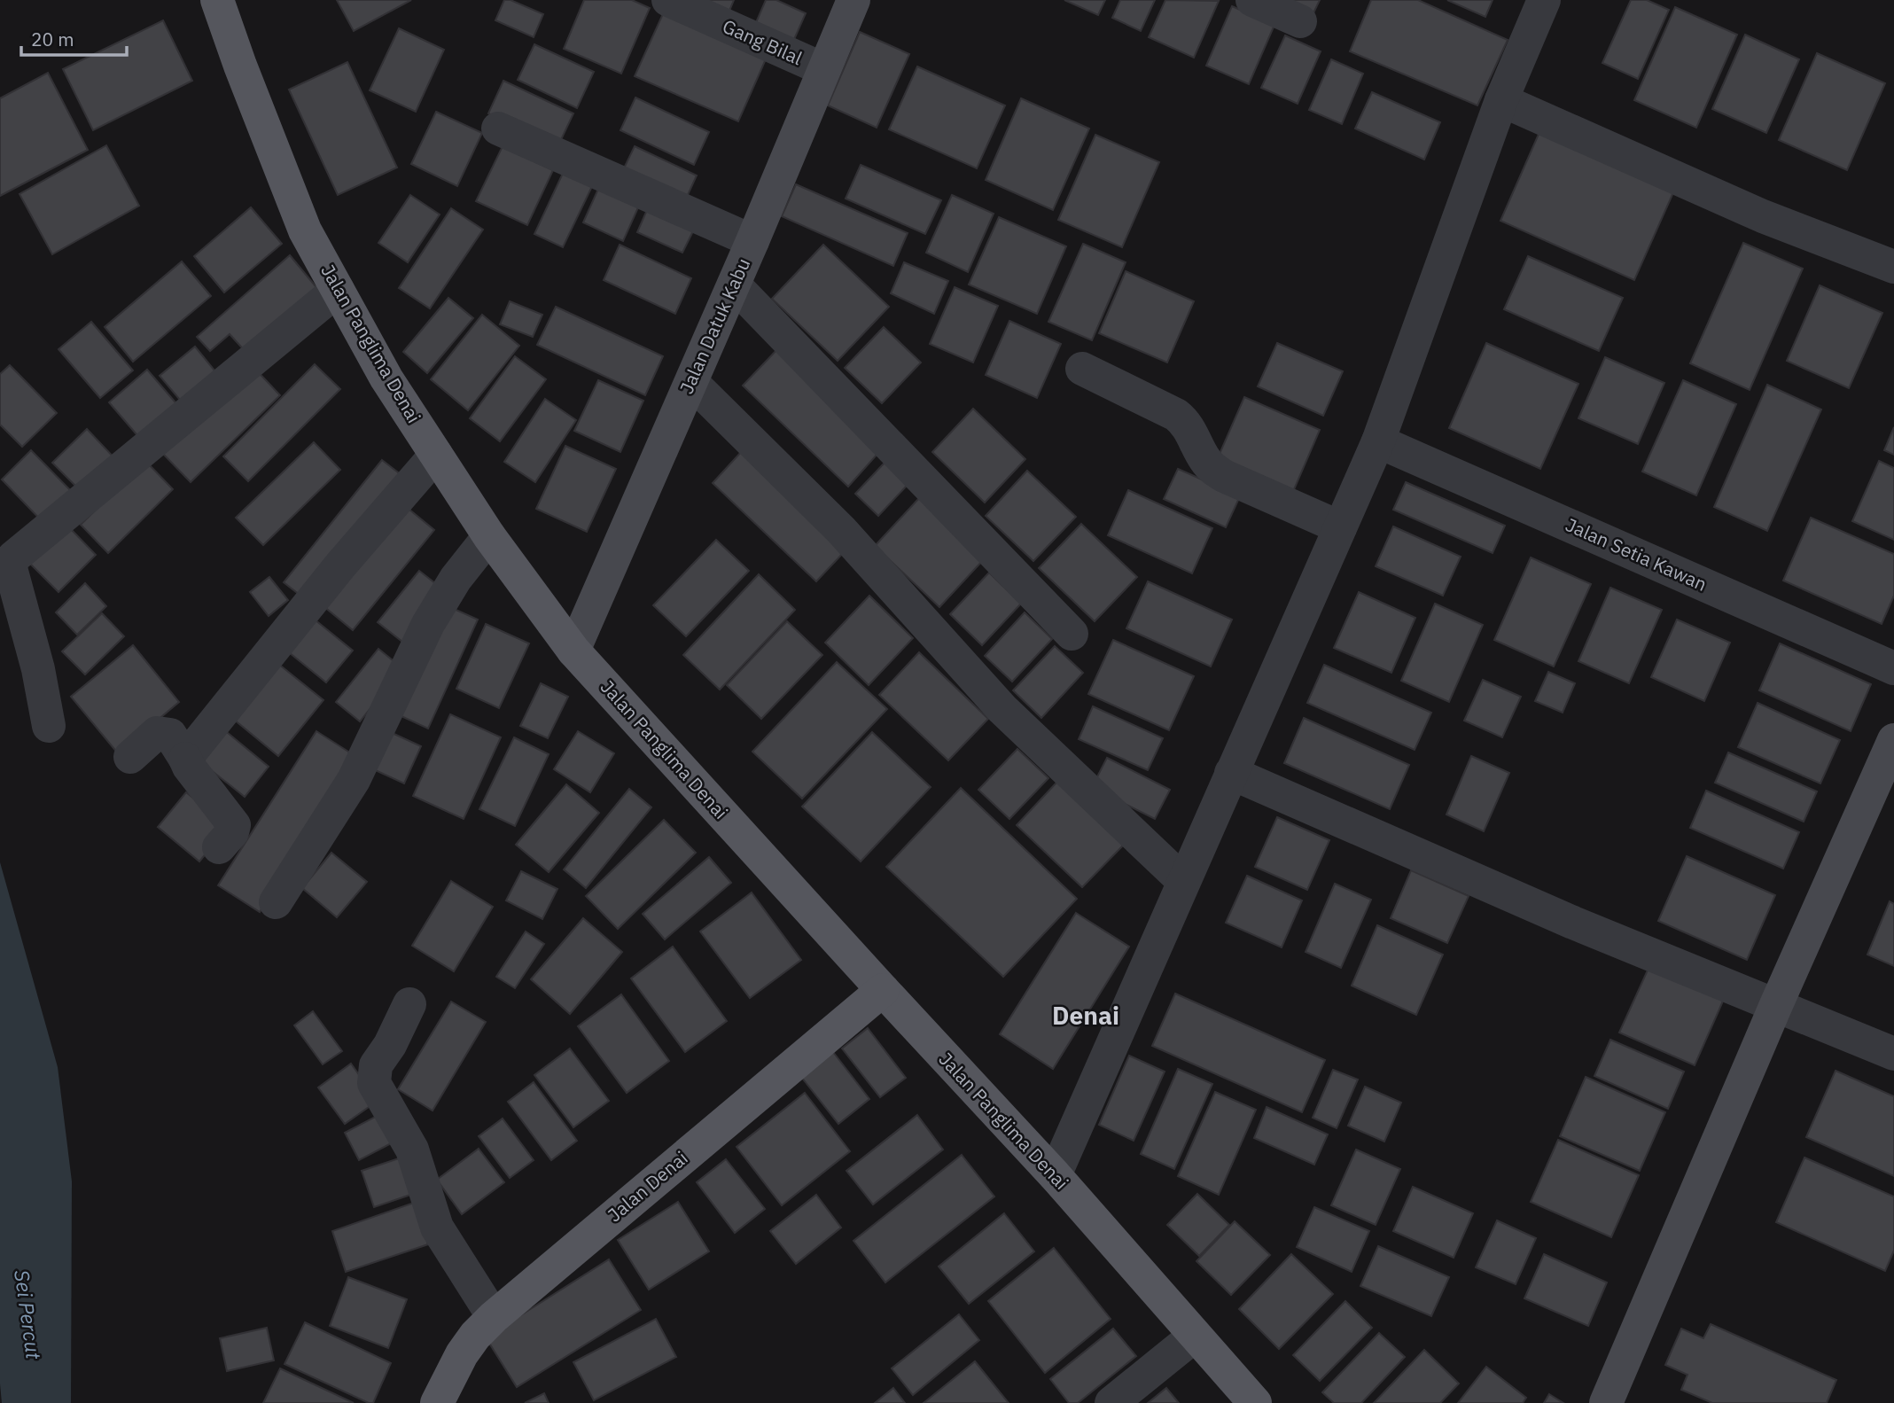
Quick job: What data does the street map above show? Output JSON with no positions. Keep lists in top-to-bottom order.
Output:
{
  "streets": {
    "main road": ["Jalan Panglima Denai", "Jalan Denai"],
    "street": ["Gang Bilal", "Jalan Datuk Kabu", "Jalan Setia Kawan"]
  },
  "crossings": [
    ["Gang Bilal", "Jalan Datuk Kabu"],
    ["Jalan Datuk Kabu", "Jalan Panglima Denai"],
    ["Jalan Panglima Denai", "Jalan Denai"]
  ],
  "districts": ["Denai"],
  "water": ["Sei Percut"],
  "scale_bar": "20 m"
}
